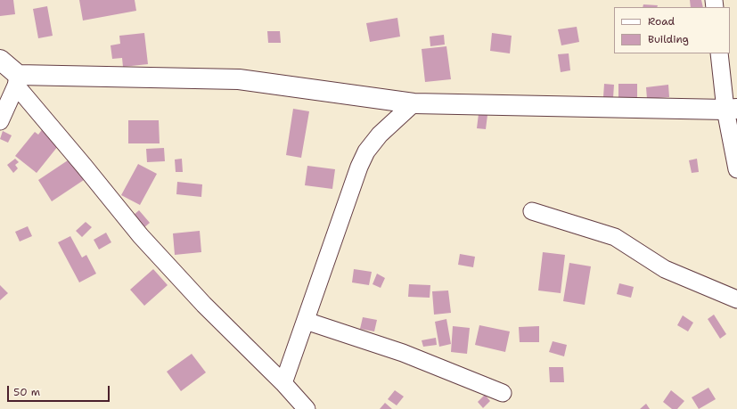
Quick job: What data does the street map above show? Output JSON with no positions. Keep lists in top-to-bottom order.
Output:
{
  "legend": ["Road", "Building"],
  "scale_bar": "50 m"
}
